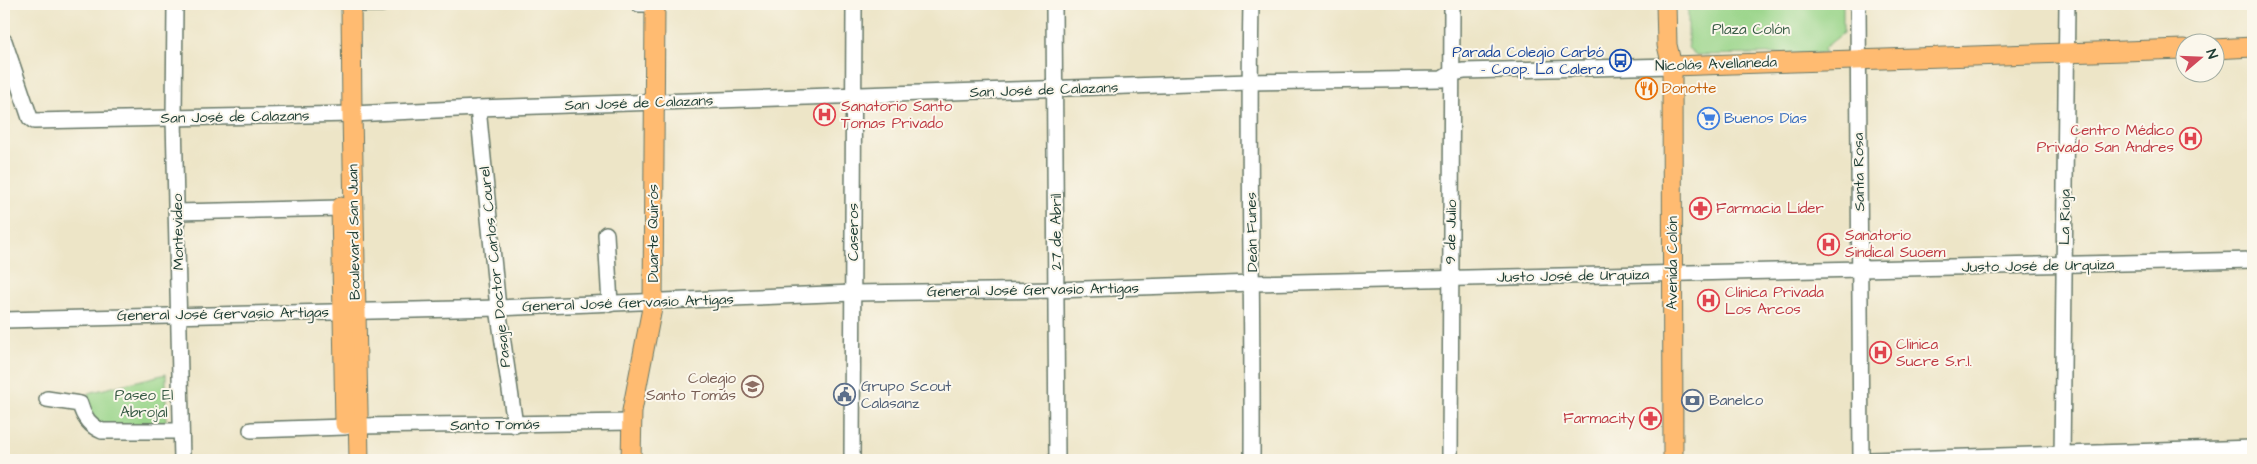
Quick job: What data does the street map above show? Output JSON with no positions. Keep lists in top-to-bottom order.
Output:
{
  "streets": {
    "main road": [
      "Nicolás Avellaneda",
      "Boulevard San Juan",
      "Duarte Quirós",
      "Avenida Colón"
    ],
    "street": [
      "San José de Calazans",
      "Santa Rosa",
      "La Rioja",
      "Montevideo",
      "Caseros",
      "27 de Abril",
      "Deán Funes",
      "9 de Julio",
      "Justo José de Urquiza",
      "Pasaje Doctor Carlos Courel",
      "General José Gervasio Artigas",
      "Santo Tomás"
    ]
  },
  "crossings": [
    ["Nicolás Avellaneda", "San José de Calazans"],
    ["Nicolás Avellaneda", "Santa Rosa"],
    ["Nicolás Avellaneda", "La Rioja"],
    ["Nicolás Avellaneda", "Deán Funes"],
    ["Nicolás Avellaneda", "9 de Julio"],
    ["Nicolás Avellaneda", "Avenida Colón"],
    ["San José de Calazans", "Montevideo"],
    ["San José de Calazans", "Boulevard San Juan"],
    ["San José de Calazans", "Caseros"],
    ["San José de Calazans", "27 de Abril"],
    ["San José de Calazans", "Deán Funes"],
    ["San José de Calazans", "Duarte Quirós"],
    ["San José de Calazans", "Pasaje Doctor Carlos Courel"],
    ["Santa Rosa", "Justo José de Urquiza"],
    ["La Rioja", "Justo José de Urquiza"],
    ["Montevideo", "General José Gervasio Artigas"],
    ["Boulevard San Juan", "General José Gervasio Artigas"],
    ["Boulevard San Juan", "Santo Tomás"],
    ["Caseros", "General José Gervasio Artigas"],
    ["27 de Abril", "General José Gervasio Artigas"],
    ["Deán Funes", "Justo José de Urquiza"],
    ["Deán Funes", "General José Gervasio Artigas"],
    ["9 de Julio", "Justo José de Urquiza"],
    ["Duarte Quirós", "General José Gervasio Artigas"],
    ["Duarte Quirós", "Santo Tomás"],
    ["Avenida Colón", "Justo José de Urquiza"],
    ["Justo José de Urquiza", "General José Gervasio Artigas"],
    ["Pasaje Doctor Carlos Courel", "General José Gervasio Artigas"],
    ["Pasaje Doctor Carlos Courel", "Santo Tomás"]
  ],
  "parks": ["Plaza Colón", "Paseo El Abrojal"],
  "places": {
    "bus stop": ["Parada Colegio Carbó - Coop. La Calera"],
    "restaurant": ["Donotte"],
    "hospital": [
      "Sanatorio Santo Tomas Privado",
      "Centro Médico Privado San Andres",
      "Sanatorio Sindical Suoem",
      "Clínica Privada Los Arcos",
      "Clinica Sucre S.r.l."
    ],
    "supermarket": ["Buenos Días"],
    "pharmacy": ["Farmacia Líder", "Farmacity"],
    "school or university": ["Colegio Santo Tomás"],
    "public building": ["Grupo Scout Calasanz"],
    "bank": ["Banelco"]
  },
  "north": "right"
}
